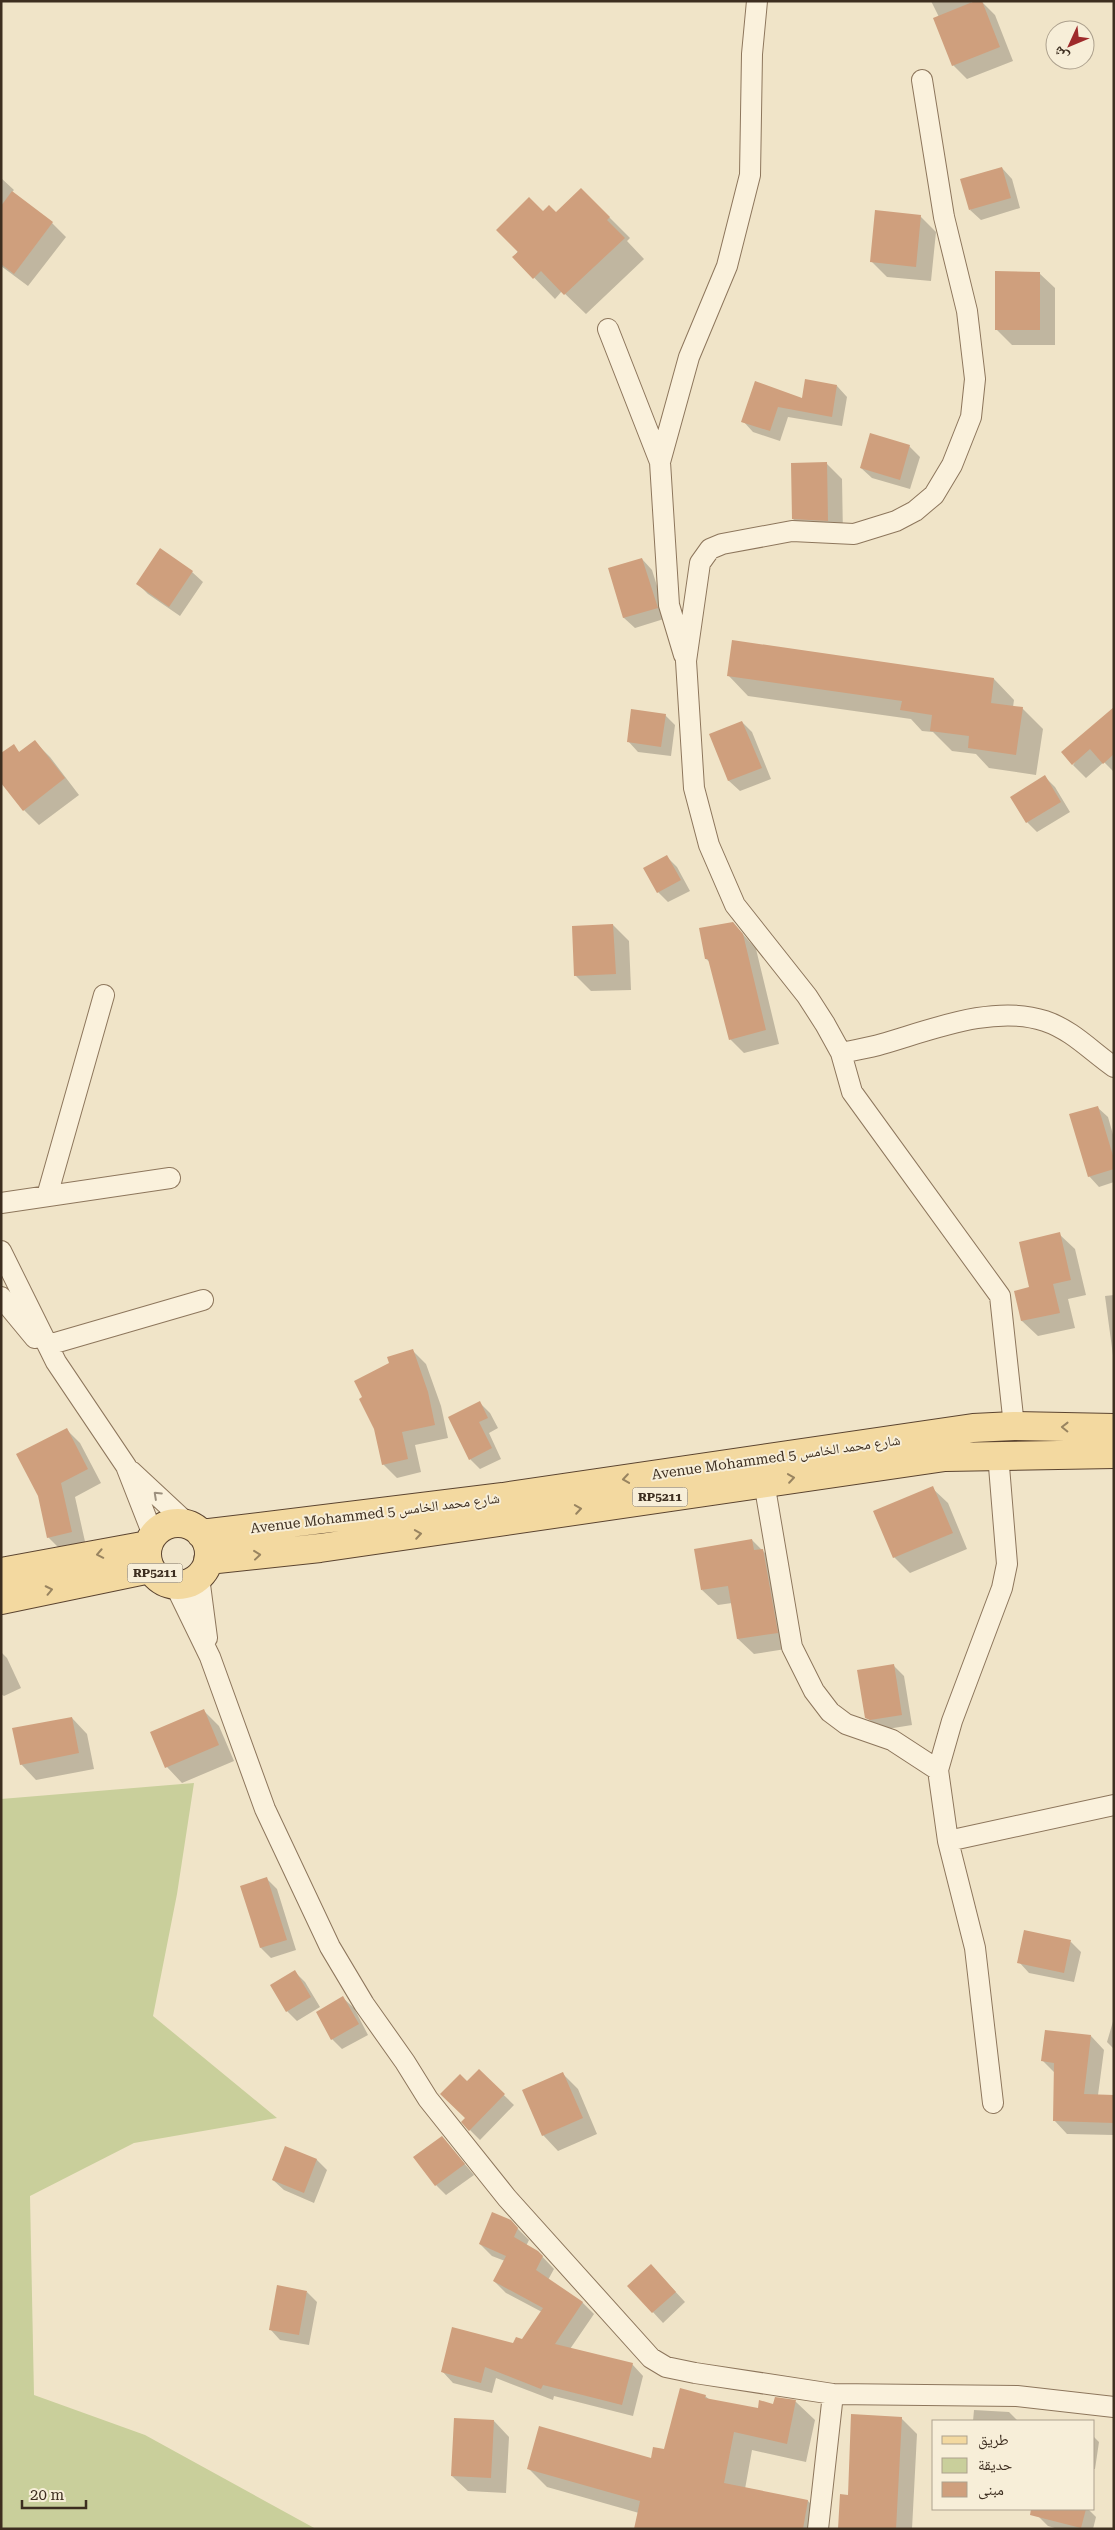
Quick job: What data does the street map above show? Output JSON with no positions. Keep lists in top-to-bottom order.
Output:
{
  "streets": {
    "main road": ["Avenue Mohammed 5 شارع محمد الخامس", "RP5211"]
  },
  "crossings": [
    ["Avenue Mohammed 5 شارع محمد الخامس", "RP5211"]
  ],
  "legend": ["طريق", "حديقة", "مبنى"],
  "scale_bar": "20 m",
  "north": "bottom left"
}
